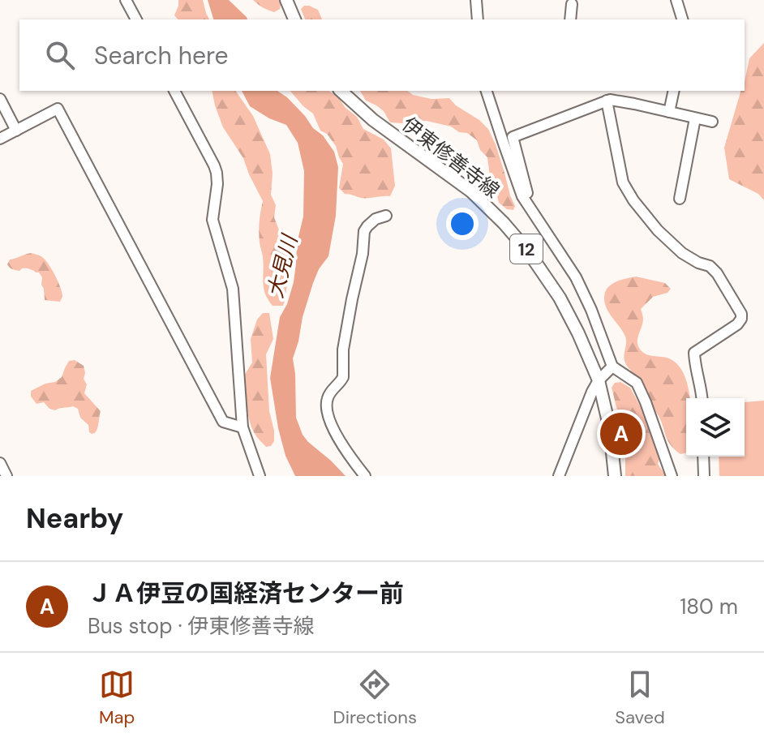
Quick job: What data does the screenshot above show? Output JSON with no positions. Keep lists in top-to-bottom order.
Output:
{
  "streets": {
    "main road": ["伊東修善寺線", "12"]
  },
  "water": ["大見川"],
  "page": {
    "search": "Search here",
    "pins": "A",
    "heading": "Nearby",
    "list": [
      {
        "mark": "A",
        "name": "ＪＡ伊豆の国経済センター前",
        "note": "Bus stop · 伊東修善寺線",
        "value": "180 m"
      }
    ],
    "nav": ["Map", "Directions", "Saved"]
  }
}
